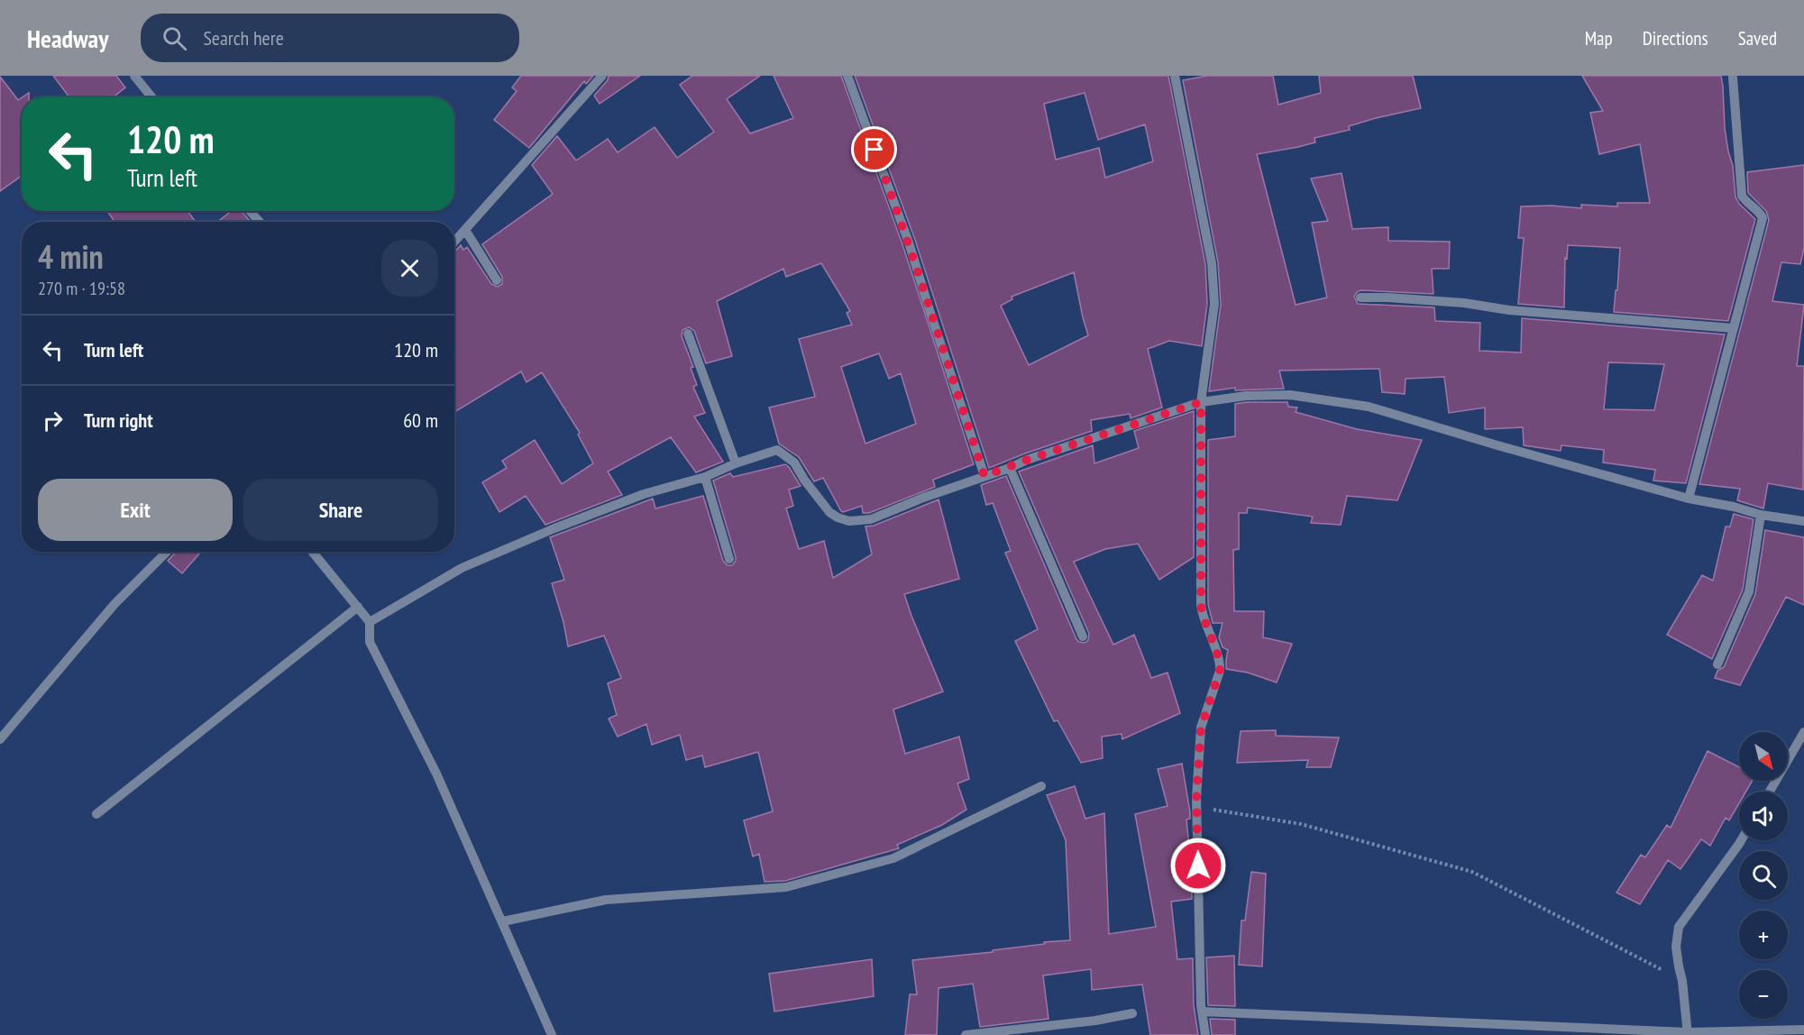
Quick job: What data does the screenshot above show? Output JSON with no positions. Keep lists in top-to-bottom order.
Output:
{
  "north": "bottom right",
  "page": {
    "header": "Headway",
    "search": "Search here",
    "nav": ["Map", "Directions", "Saved"],
    "turn": ["120 m", "Turn left"],
    "heading": ["4 min", "270 m · 19:58"],
    "list": [
      {
        "name": "Turn left",
        "value": "120 m"
      },
      {
        "name": "Turn right",
        "value": "60 m"
      }
    ],
    "buttons": ["Exit", "Share"],
    "map_buttons": ["+", "−"]
  }
}
